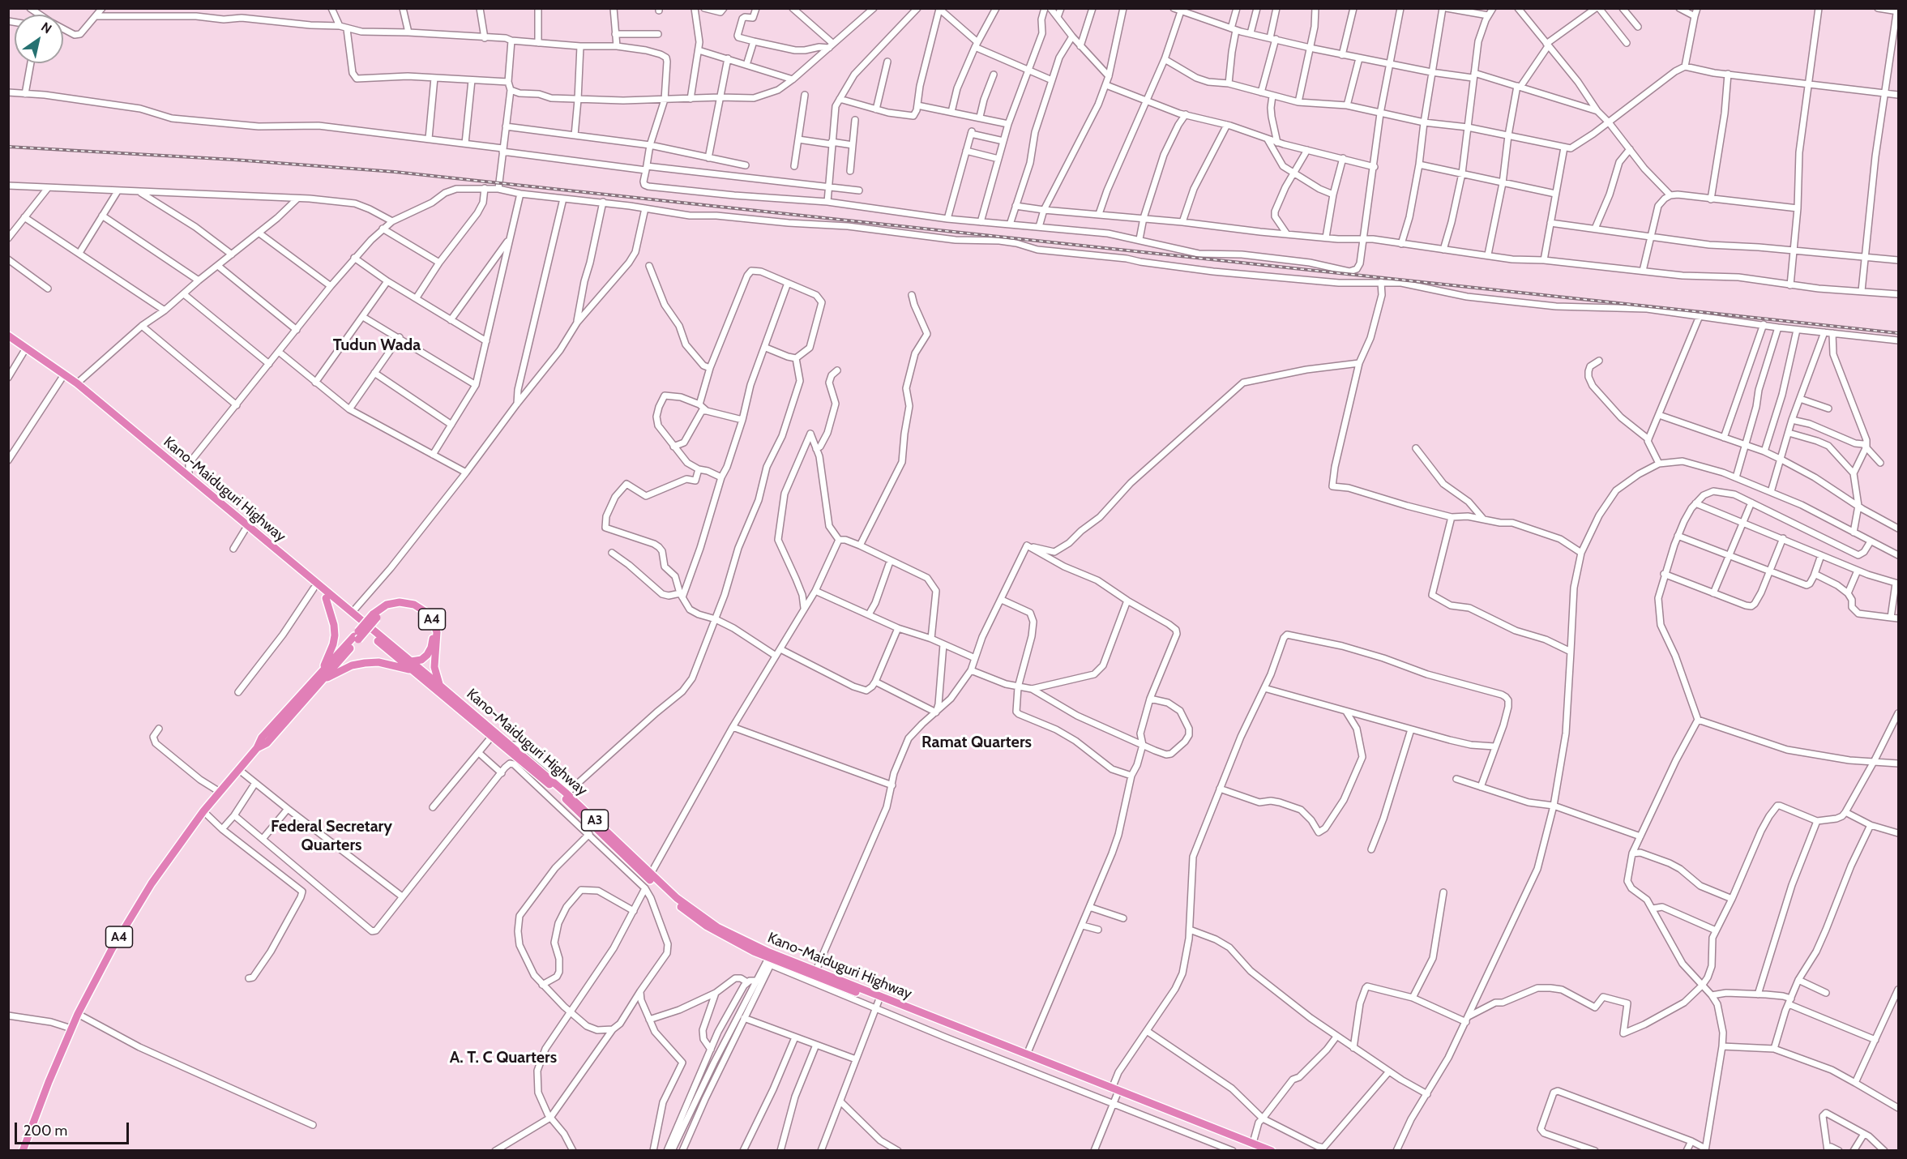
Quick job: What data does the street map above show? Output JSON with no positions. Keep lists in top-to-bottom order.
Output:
{
  "streets": {
    "highway": ["Kano-Maiduguri Highway", "A4", "A3"]
  },
  "crossings": [
    ["Kano-Maiduguri Highway", "A4"]
  ],
  "districts": [
    "Tudun Wada",
    "Ramat Quarters",
    "Federal Secretary Quarters",
    "A. T. C Quarters"
  ],
  "scale_bar": "200 m",
  "north": "top right"
}
